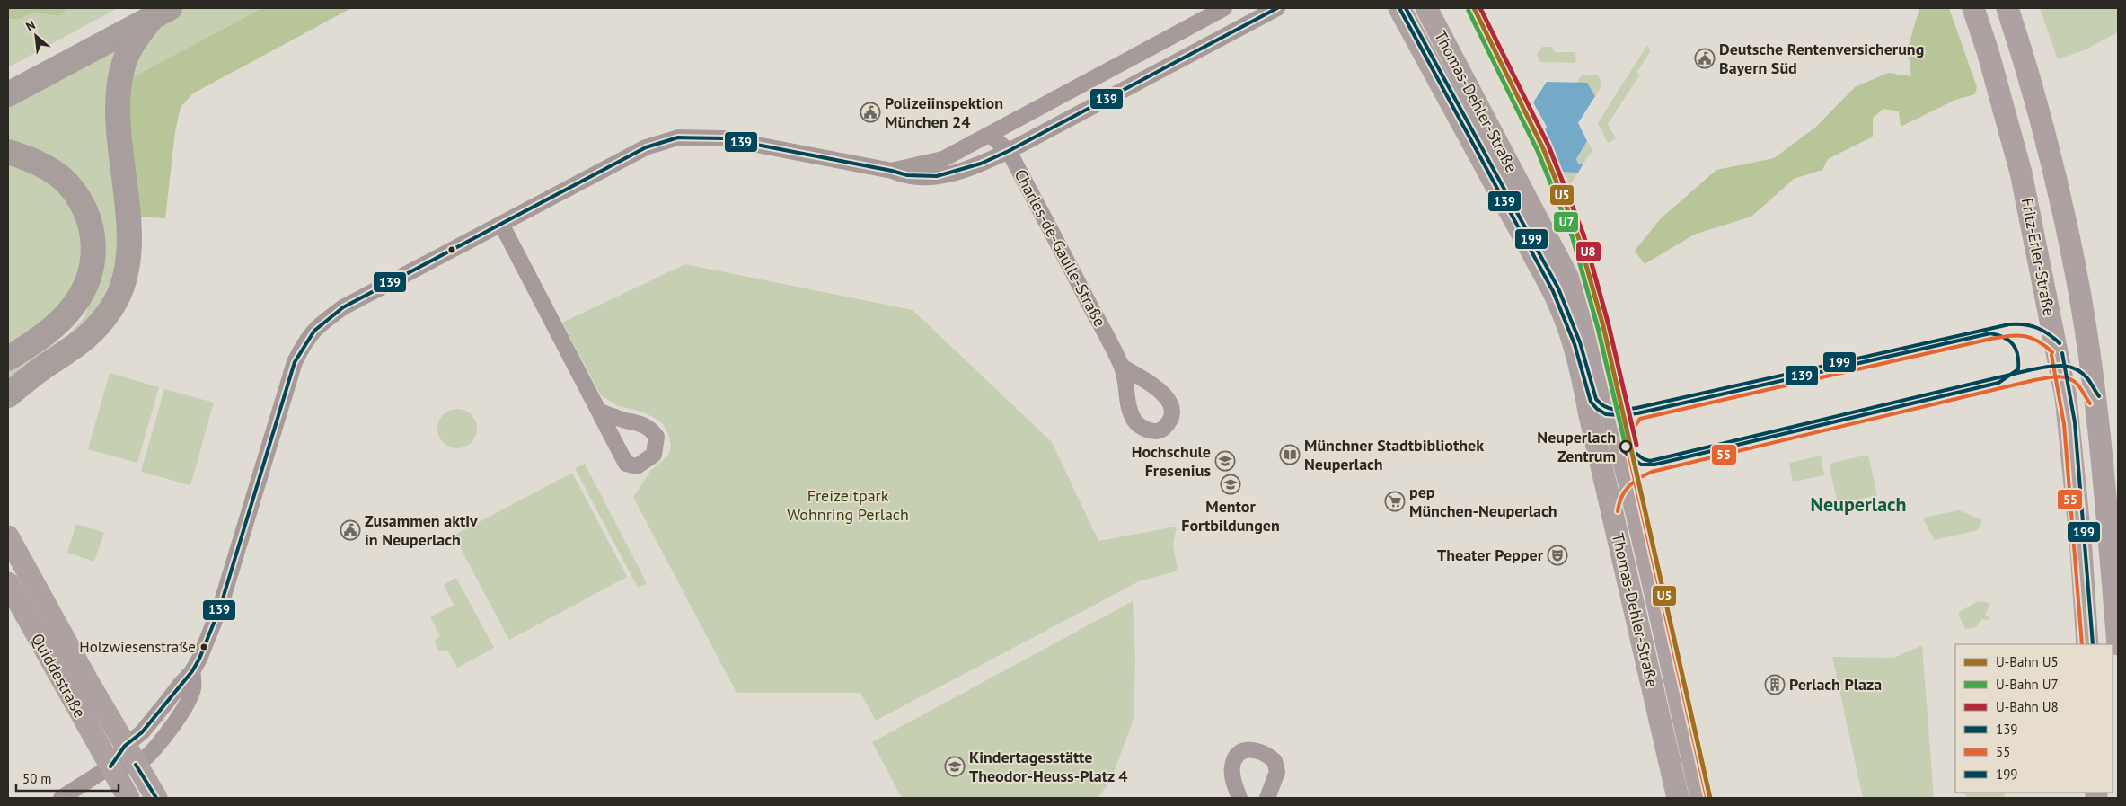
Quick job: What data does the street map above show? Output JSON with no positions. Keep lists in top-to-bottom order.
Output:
{
  "streets": {
    "main road": ["Thomas-Dehler-Straße", "Fritz-Erler-Straße", "Quiddestraße"],
    "street": ["Charles-de-Gaulle-Straße"]
  },
  "districts": ["Neuperlach"],
  "parks": ["Freizeitpark Wohnring Perlach"],
  "places": {
    "public building": ["Deutsche Rentenversicherung Bayern Süd", "Polizeiinspektion München 24", "Zusammen aktiv in Neuperlach"],
    "other": ["Neuperlach Zentrum", "Holzwiesenstraße"],
    "library": ["Münchner Stadtbibliothek Neuperlach"],
    "school or university": ["Hochschule Fresenius", "Mentor Fortbildungen", "Kindertagesstätte Theodor-Heuss-Platz 4"],
    "supermarket": ["pep München-Neuperlach"],
    "theatre": ["Theater Pepper"],
    "building": ["Perlach Plaza"]
  },
  "lines": [
    "metro line U5",
    "metro line U8",
    "transit line 139",
    "transit line 199",
    "metro line U7",
    "transit line 55"
  ],
  "legend": [
    "U-Bahn U5",
    "U-Bahn U7",
    "U-Bahn U8",
    "139",
    "55",
    "199"
  ],
  "scale_bar": "50 m",
  "north": "top left"
}
